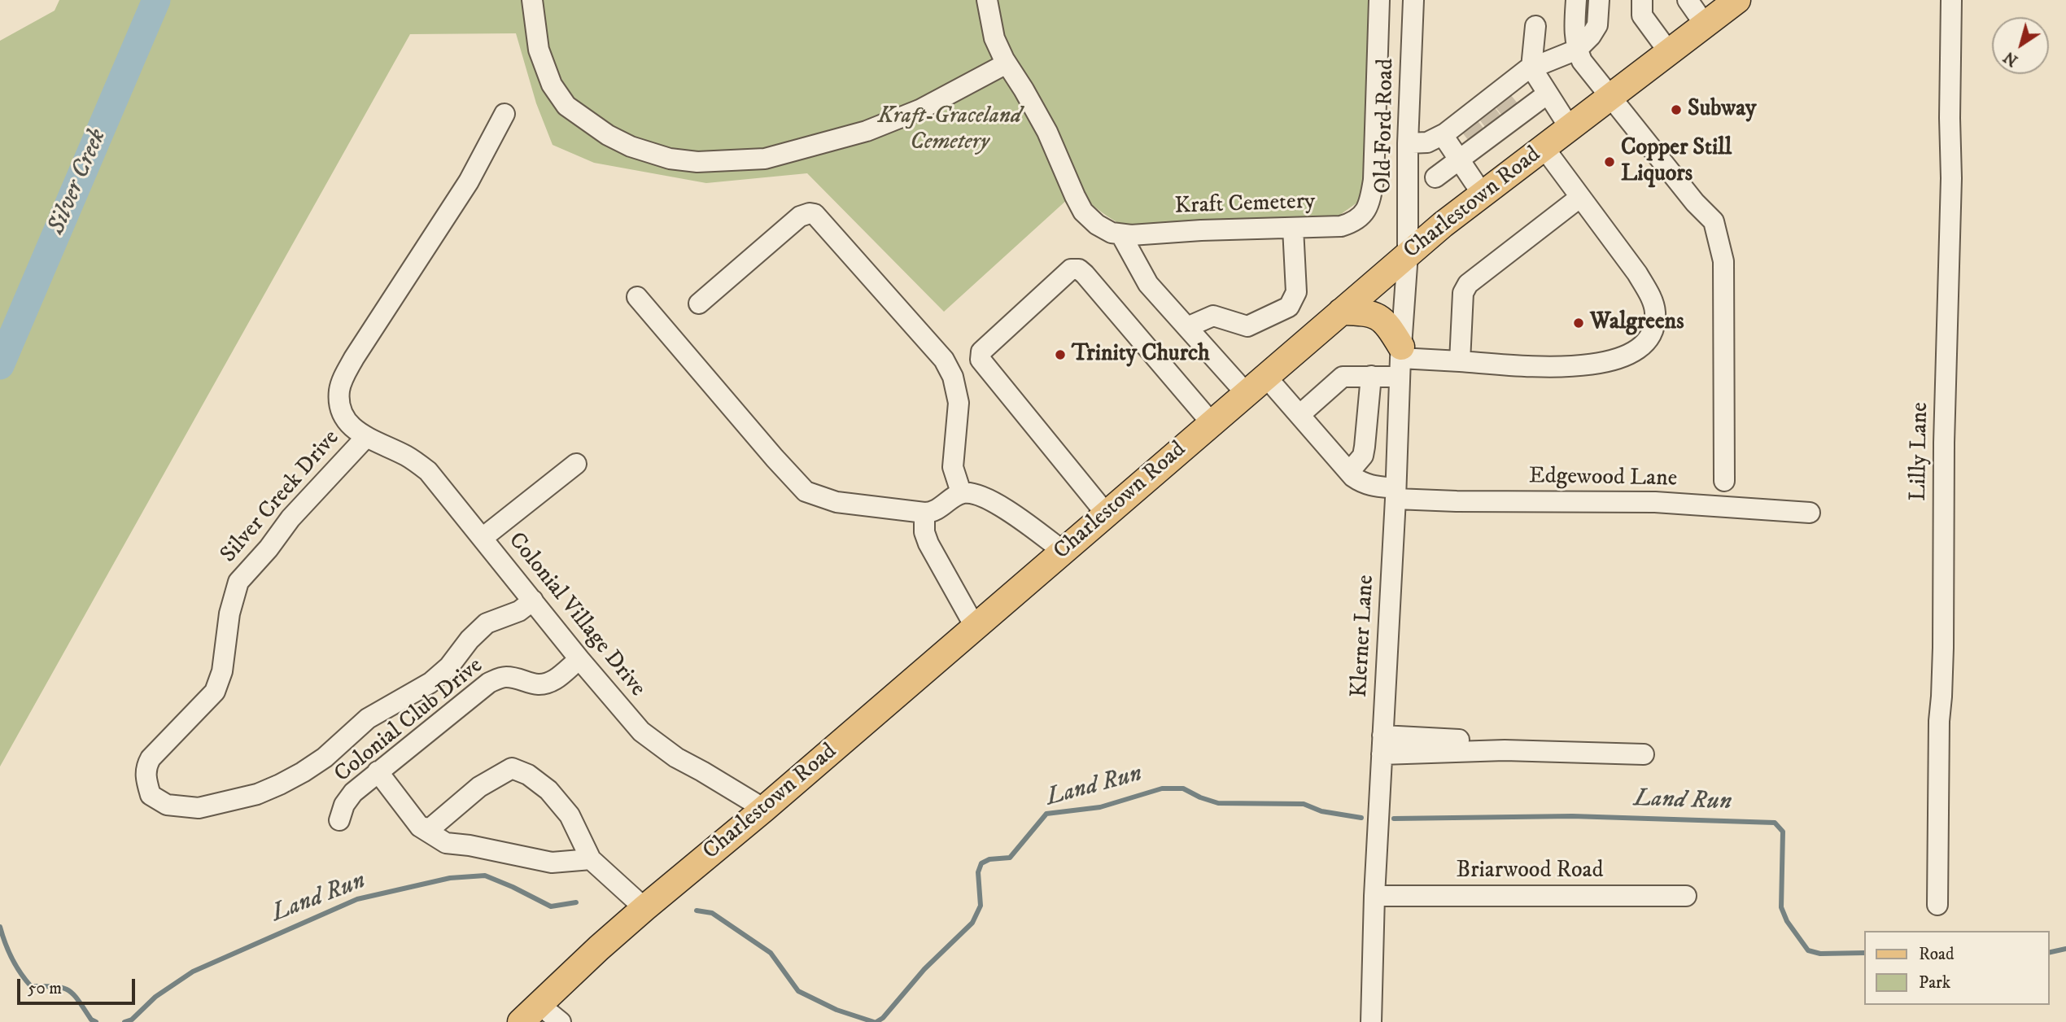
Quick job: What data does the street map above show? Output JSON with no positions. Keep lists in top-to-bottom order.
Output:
{
  "streets": {
    "main road": ["Charlestown Road"],
    "street": [
      "Old Ford Road",
      "Kraft Cemetery",
      "Lilly Lane",
      "Edgewood Lane",
      "Silver Creek Drive",
      "Colonial Village Drive",
      "Klerner Lane",
      "Colonial Club Drive",
      "Briarwood Road"
    ]
  },
  "crossings": [
    ["Old Ford Road", "Charlestown Road"],
    ["Old Ford Road", "Klerner Lane"],
    ["Charlestown Road", "Edgewood Lane"],
    ["Charlestown Road", "Colonial Village Drive"],
    ["Charlestown Road", "Klerner Lane"],
    ["Edgewood Lane", "Klerner Lane"],
    ["Silver Creek Drive", "Colonial Village Drive"],
    ["Colonial Village Drive", "Colonial Club Drive"],
    ["Klerner Lane", "Briarwood Road"]
  ],
  "water": ["Silver Creek", "Land Run"],
  "parks": ["Kraft-Graceland Cemetery"],
  "places": [
    "Subway",
    "Copper Still Liquors",
    "Walgreens",
    "Trinity Church"
  ],
  "legend": ["Road", "Park"],
  "scale_bar": "50 m",
  "north": "bottom left"
}
